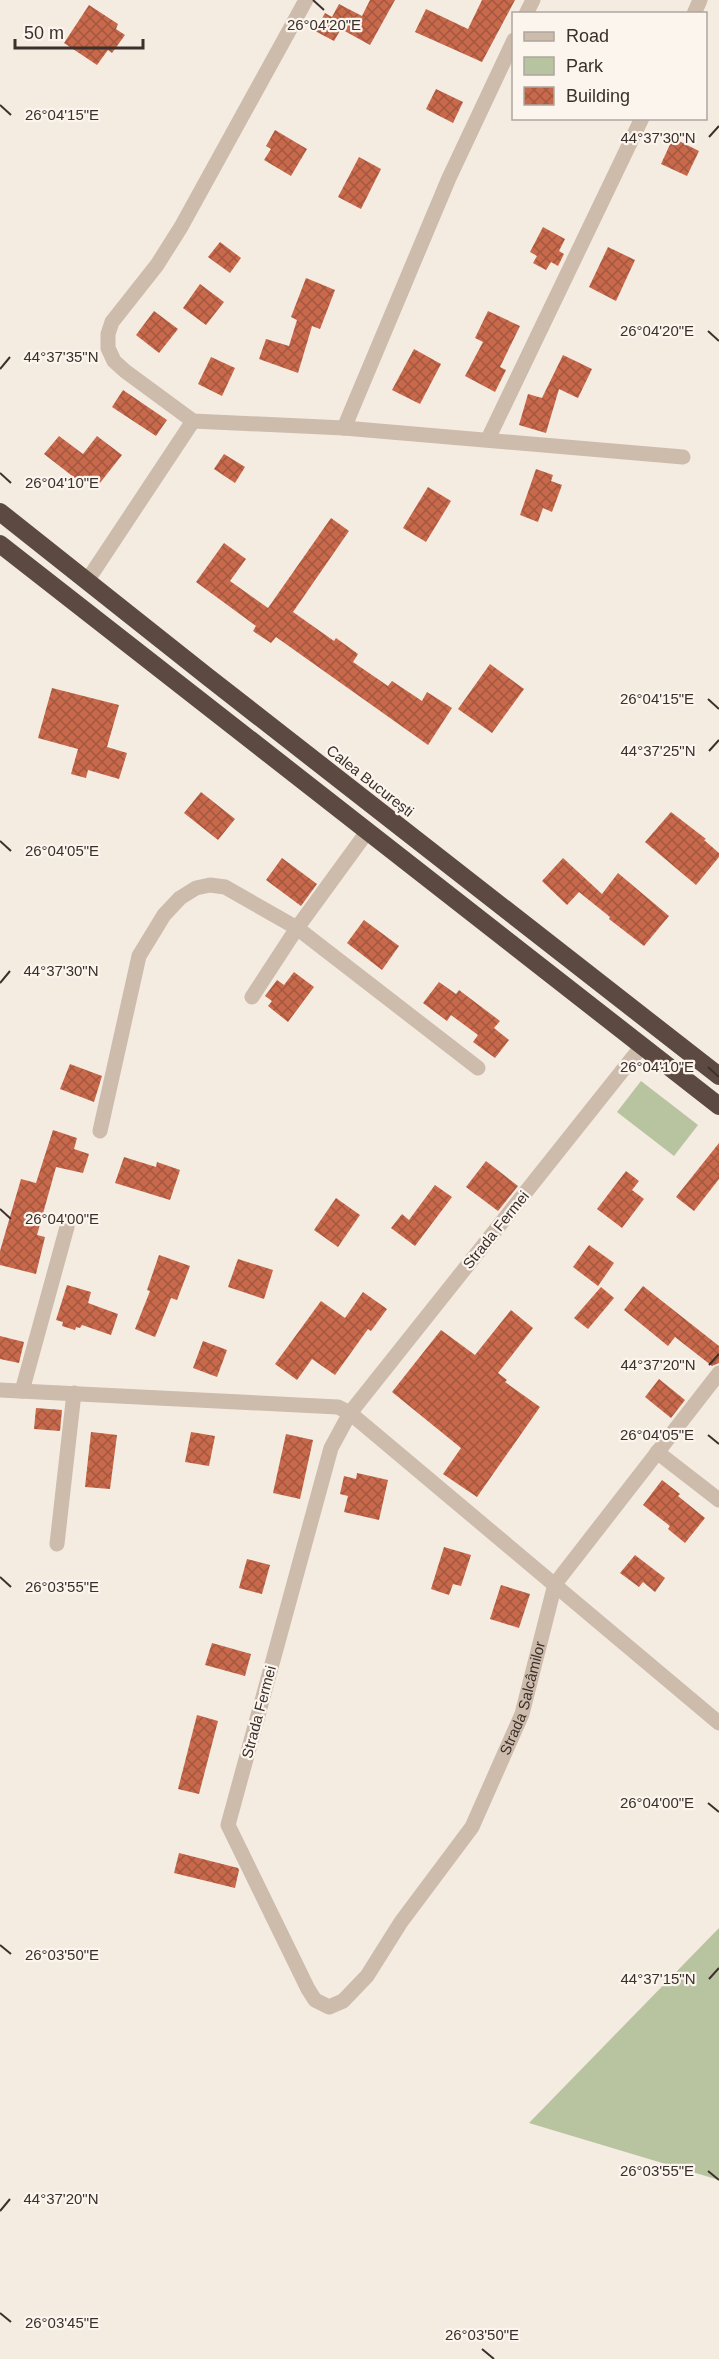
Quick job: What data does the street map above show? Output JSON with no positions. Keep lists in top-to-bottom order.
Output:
{
  "streets": {
    "highway": ["Calea București"],
    "street": ["Strada Fermei", "Strada Salcâmilor"]
  },
  "crossings": [
    ["Strada Fermei", "Strada Salcâmilor"]
  ],
  "legend": ["Road", "Park", "Building"],
  "scale_bar": "50 m",
  "coordinates": [
    "26°04'20\"E",
    "26°04'15\"E",
    "44°37'30\"N",
    "44°37'35\"N",
    "26°04'10\"E",
    "44°37'25\"N",
    "26°04'05\"E",
    "26°04'00\"E",
    "44°37'20\"N",
    "26°03'55\"E",
    "26°03'50\"E",
    "44°37'15\"N",
    "26°03'45\"E"
  ]
}
